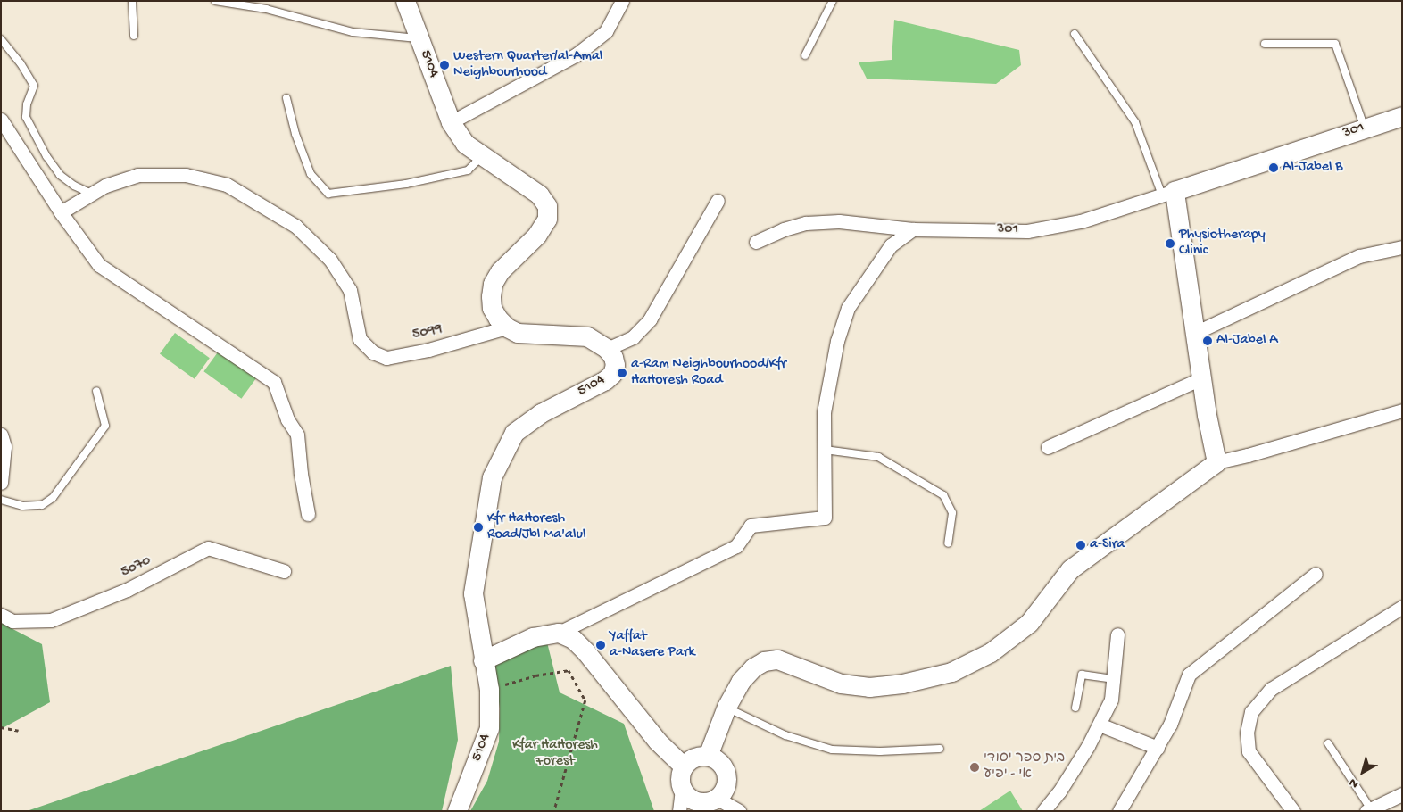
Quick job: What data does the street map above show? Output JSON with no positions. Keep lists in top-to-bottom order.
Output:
{
  "streets": {
    "street": [
      "5104",
      "301",
      "5099",
      "5070"
    ]
  },
  "crossings": [
    ["5104", "5099"]
  ],
  "parks": ["Kfar HaHoresh Forest"],
  "places": [
    "Western Quarter/al-Amal Neighbourhood",
    "Al-Jabel B",
    "Physiotherapy Clinic",
    "Al-Jabel A",
    "a-Ram Neighbourhood/Kfr HaHoresh Road",
    "Kfr HaHoresh Road/Jbl Ma'alul",
    "a-Sira",
    "Yaffat a-Nasere Park",
    "בית ספר יסודי א' - יפיע"
  ],
  "north": "bottom left"
}
